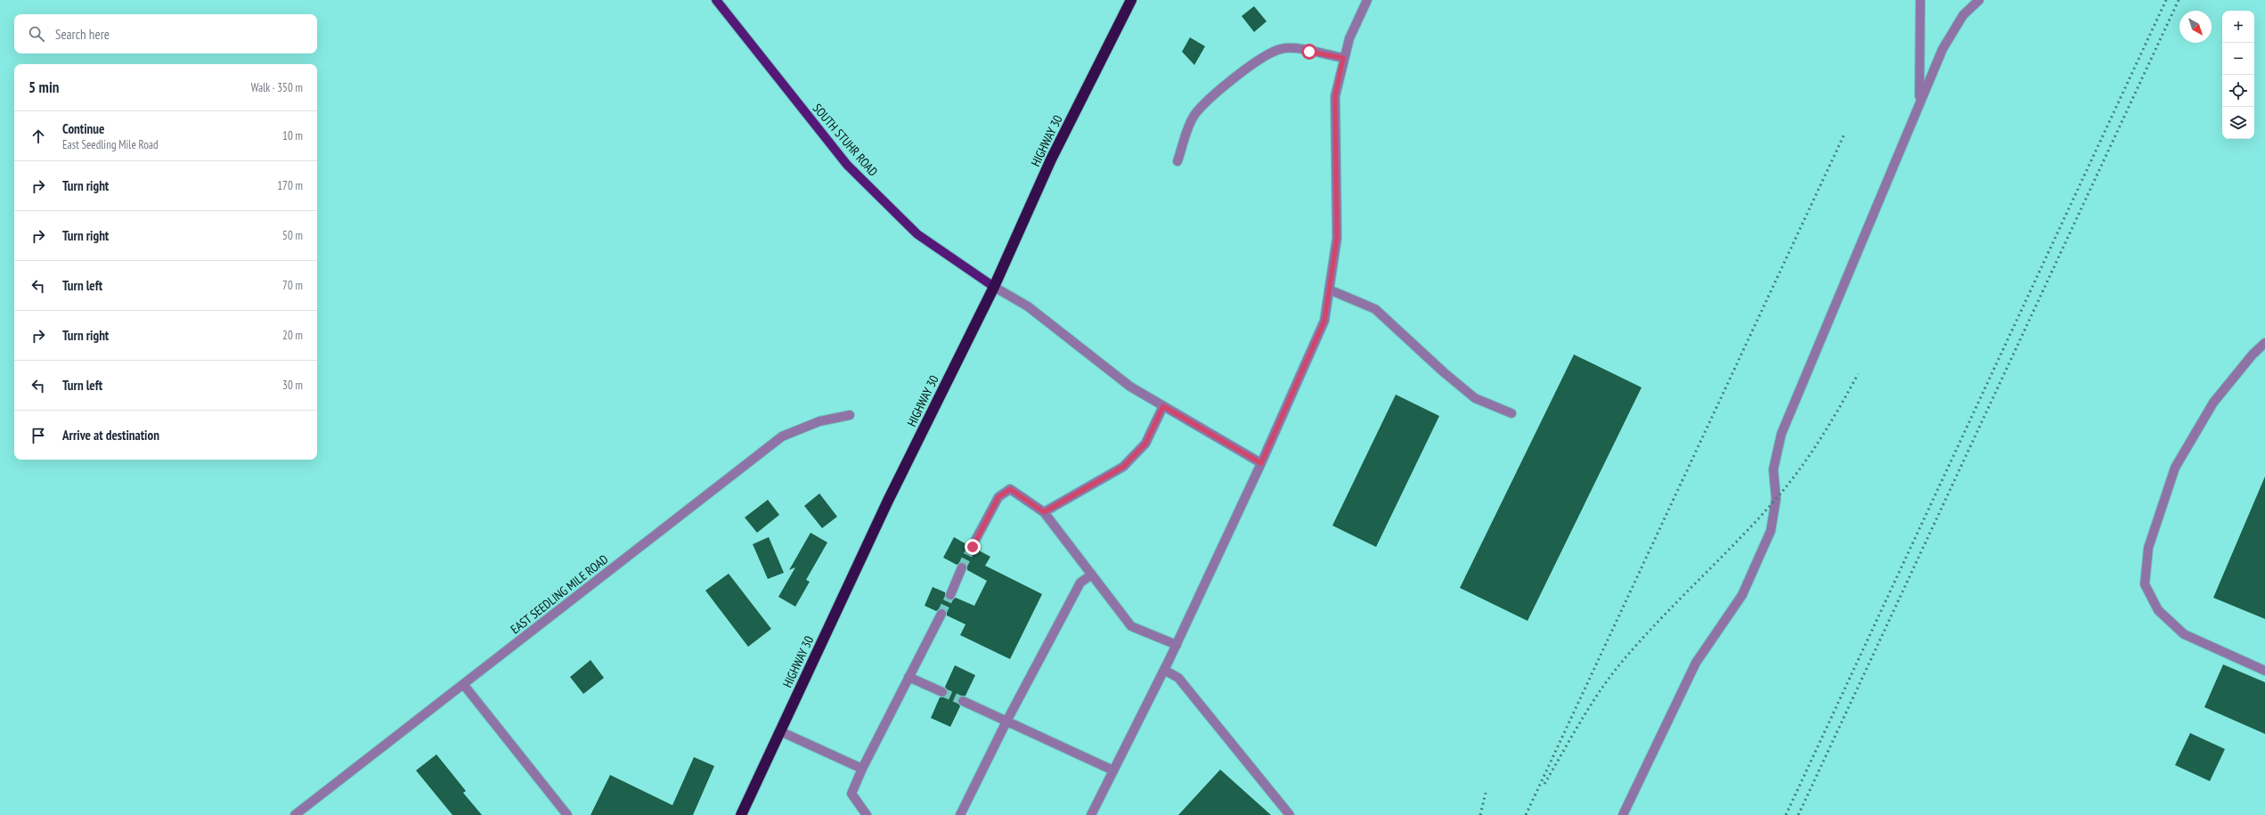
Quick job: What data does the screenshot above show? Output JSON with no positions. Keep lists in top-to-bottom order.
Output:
{
  "streets": {
    "highway": ["HIGHWAY 30"],
    "main road": ["SOUTH STUHR ROAD"],
    "street": ["EAST SEEDLING MILE ROAD"]
  },
  "crossings": [
    ["SOUTH STUHR ROAD", "HIGHWAY 30"]
  ],
  "north": "bottom right",
  "page": {
    "map_buttons": ["+", "−"],
    "search": "Search here",
    "heading": ["5 min", "Walk · 350 m"],
    "list": [
      ["Continue", "East Seedling Mile Road", "10 m"],
      ["Turn right", "170 m"],
      ["Turn right", "50 m"],
      ["Turn left", "70 m"],
      ["Turn right", "20 m"],
      ["Turn left", "30 m"],
      "Arrive at destination"
    ]
  }
}
